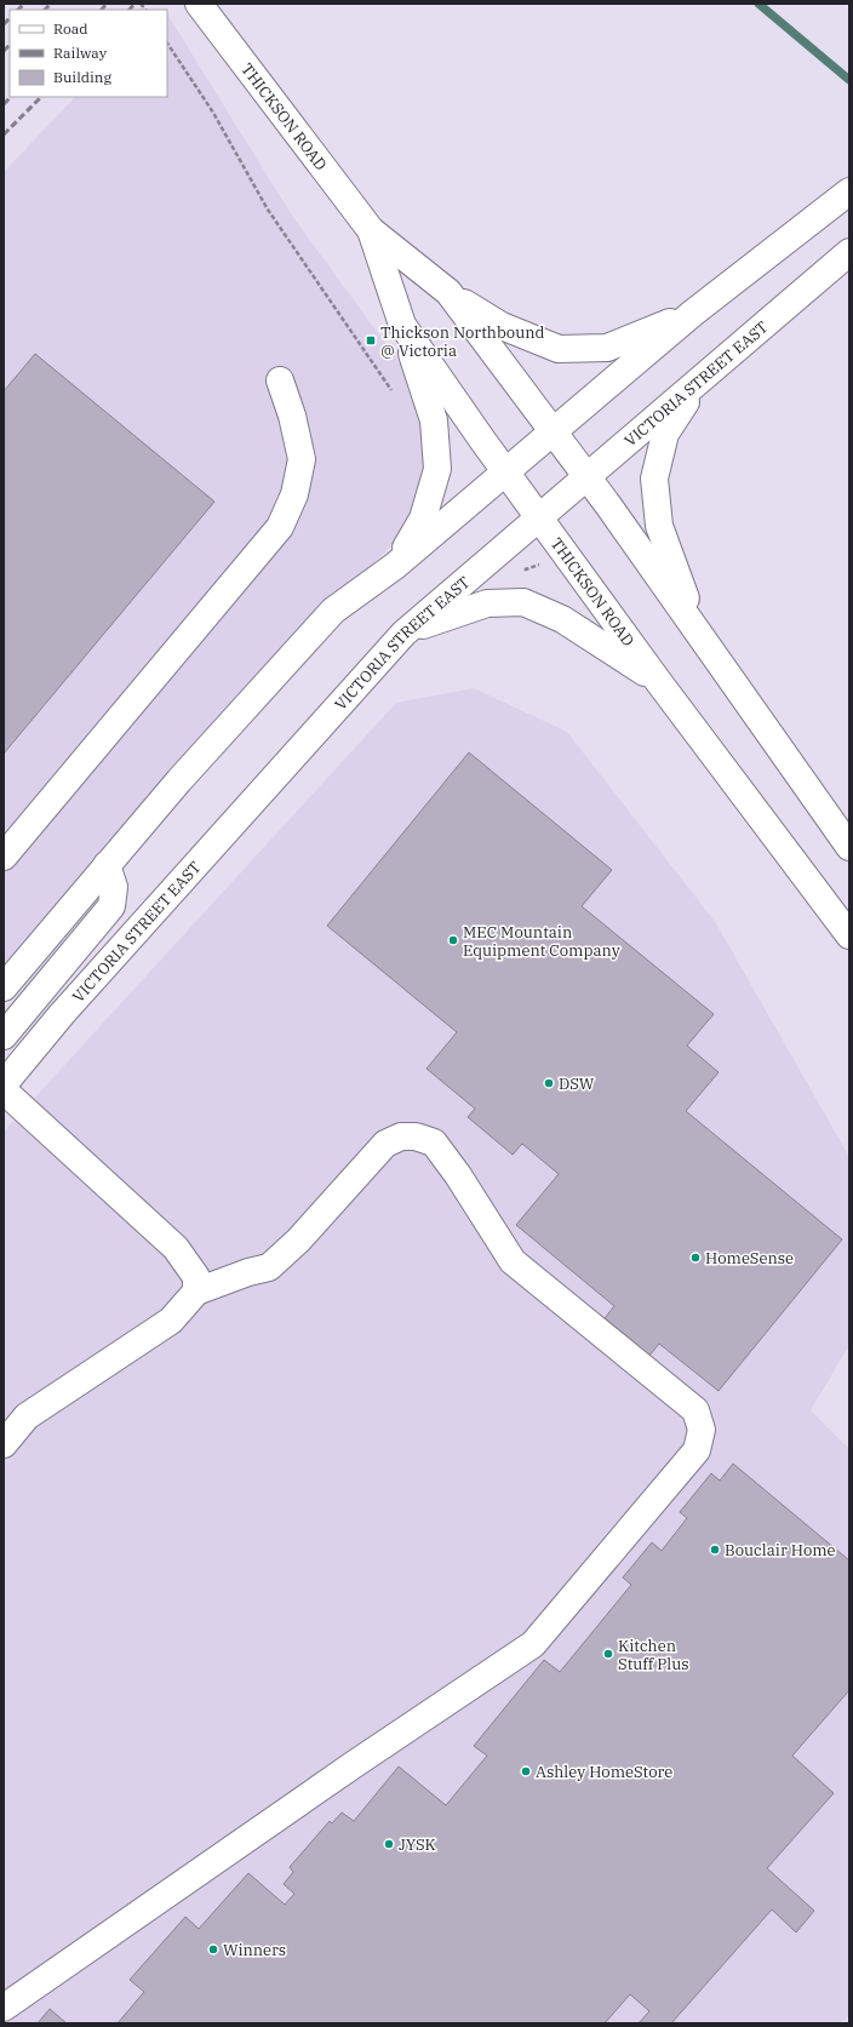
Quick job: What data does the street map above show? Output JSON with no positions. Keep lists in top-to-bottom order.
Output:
{
  "streets": {
    "main road": ["THICKSON ROAD", "VICTORIA STREET EAST"]
  },
  "crossings": [
    ["THICKSON ROAD", "VICTORIA STREET EAST"]
  ],
  "places": {
    "transit": ["Thickson Northbound @ Victoria"],
    "other": [
      "MEC Mountain Equipment Company",
      "DSW",
      "HomeSense",
      "Bouclair Home",
      "Kitchen Stuff Plus",
      "Ashley HomeStore",
      "JYSK",
      "Winners"
    ]
  },
  "legend": ["Road", "Railway", "Building"]
}
